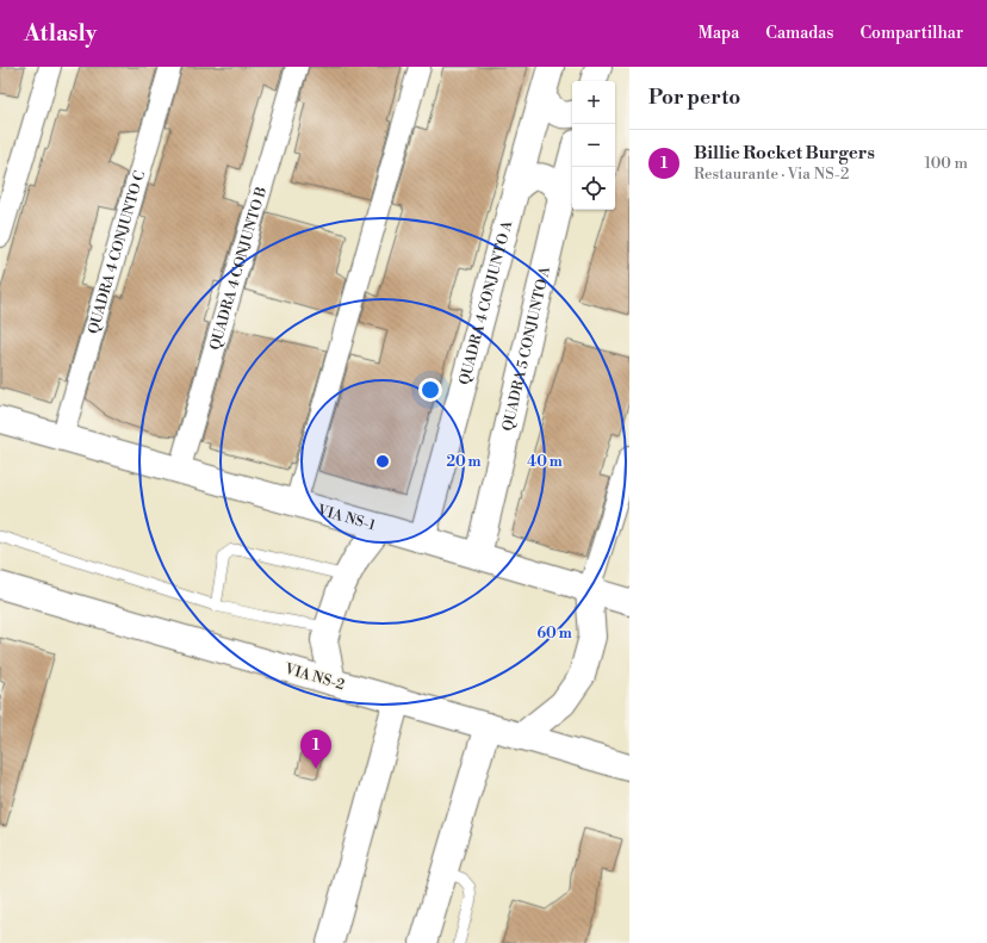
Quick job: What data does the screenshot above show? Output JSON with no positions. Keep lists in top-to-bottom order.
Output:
{
  "streets": {
    "street": [
      "QUADRA 4 CONJUNTO C",
      "QUADRA 4 CONJUNTO B",
      "QUADRA 4 CONJUNTO A",
      "QUADRA 5 CONJUNTO A",
      "VIA NS-1",
      "VIA NS-2"
    ]
  },
  "crossings": [
    ["QUADRA 4 CONJUNTO C", "VIA NS-1"],
    ["QUADRA 4 CONJUNTO B", "VIA NS-1"],
    ["QUADRA 4 CONJUNTO A", "VIA NS-1"],
    ["QUADRA 5 CONJUNTO A", "VIA NS-1"]
  ],
  "page": {
    "header": "Atlasly",
    "nav": ["Mapa", "Camadas", "Compartilhar"],
    "heading": "Por perto",
    "map_buttons": ["+", "−"],
    "list": [
      {
        "mark": "1",
        "name": "Billie Rocket Burgers",
        "note": "Restaurante · Via NS-2",
        "value": "100 m"
      }
    ],
    "pins": "1"
  },
  "rings": ["20 m", "40 m", "60 m"]
}
